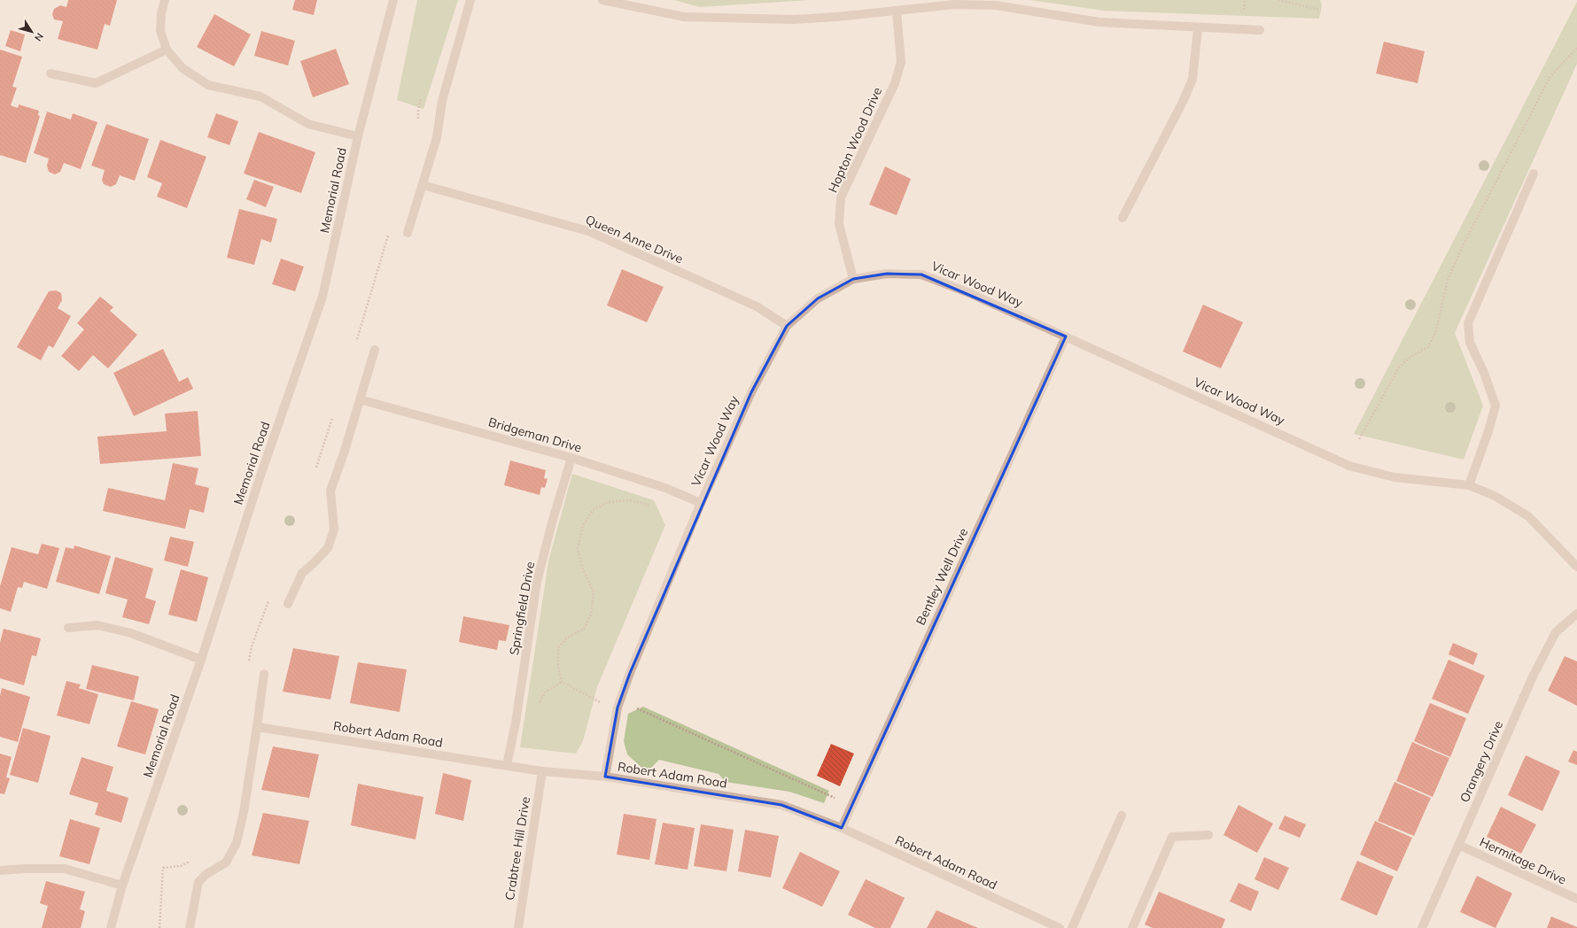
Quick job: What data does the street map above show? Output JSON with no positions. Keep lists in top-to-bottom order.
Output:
{
  "streets": {
    "street": [
      "Hopton Wood Drive",
      "Memorial Road",
      "Queen Anne Drive",
      "Vicar Wood Way",
      "Bridgeman Drive",
      "Bentley Well Drive",
      "Springfield Drive",
      "Robert Adam Road",
      "Orangery Drive",
      "Crabtree Hill Drive",
      "Hermitage Drive"
    ]
  },
  "crossings": [
    ["Hopton Wood Drive", "Vicar Wood Way"],
    ["Queen Anne Drive", "Vicar Wood Way"],
    ["Vicar Wood Way", "Bridgeman Drive"],
    ["Vicar Wood Way", "Bentley Well Drive"],
    ["Vicar Wood Way", "Robert Adam Road"],
    ["Bridgeman Drive", "Springfield Drive"],
    ["Bentley Well Drive", "Robert Adam Road"],
    ["Springfield Drive", "Robert Adam Road"],
    ["Robert Adam Road", "Crabtree Hill Drive"],
    ["Orangery Drive", "Hermitage Drive"]
  ],
  "north": "bottom right"
}
